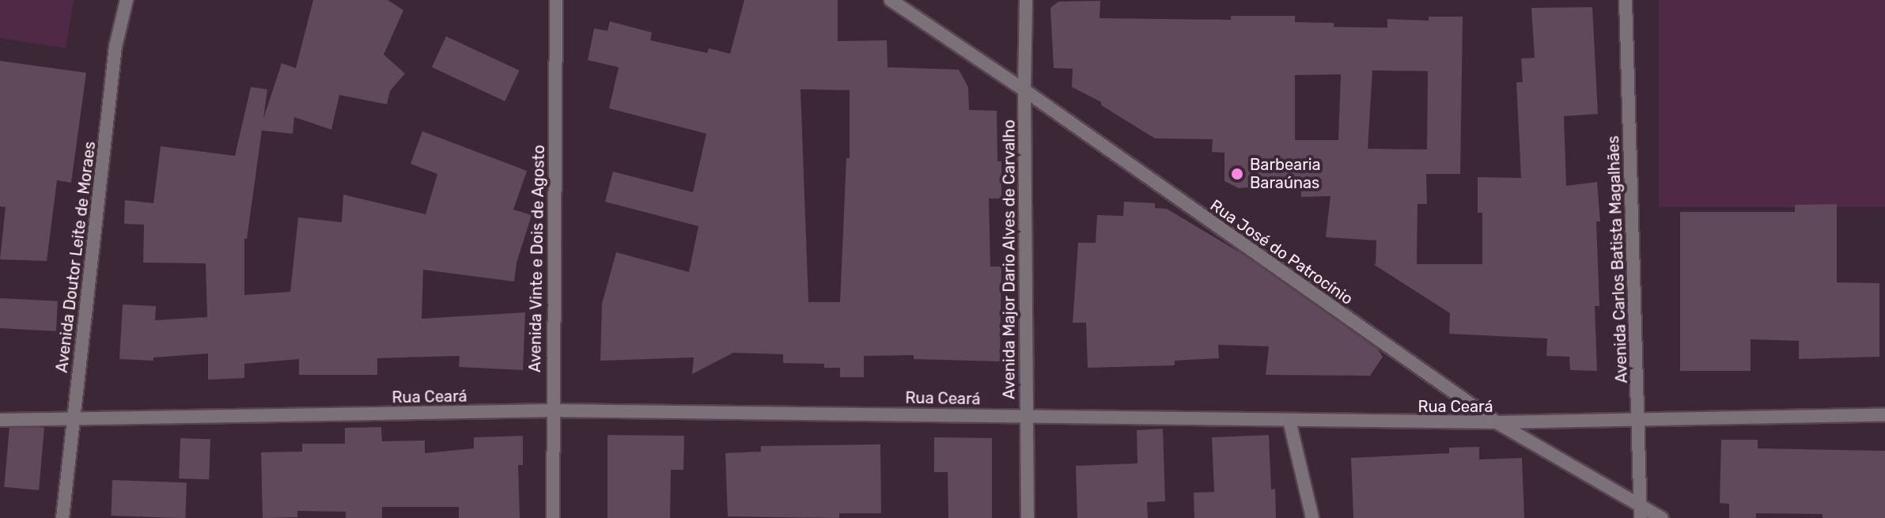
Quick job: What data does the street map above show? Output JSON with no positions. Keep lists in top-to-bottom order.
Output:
{
  "streets": {
    "street": [
      "Rua José do Patrocínio",
      "Avenida Doutor Leite de Moraes",
      "Avenida Vinte e Dois de Agosto",
      "Avenida Major Dario Alves de Carvalho",
      "Avenida Carlos Batista Magalhães",
      "Rua Ceará"
    ]
  },
  "crossings": [
    ["Rua José do Patrocínio", "Avenida Major Dario Alves de Carvalho"],
    ["Rua José do Patrocínio", "Avenida Carlos Batista Magalhães"],
    ["Rua José do Patrocínio", "Rua Ceará"],
    ["Avenida Doutor Leite de Moraes", "Rua Ceará"],
    ["Avenida Vinte e Dois de Agosto", "Rua Ceará"],
    ["Avenida Major Dario Alves de Carvalho", "Rua Ceará"],
    ["Avenida Carlos Batista Magalhães", "Rua Ceará"]
  ],
  "places": ["Barbearia Baraúnas"]
}
